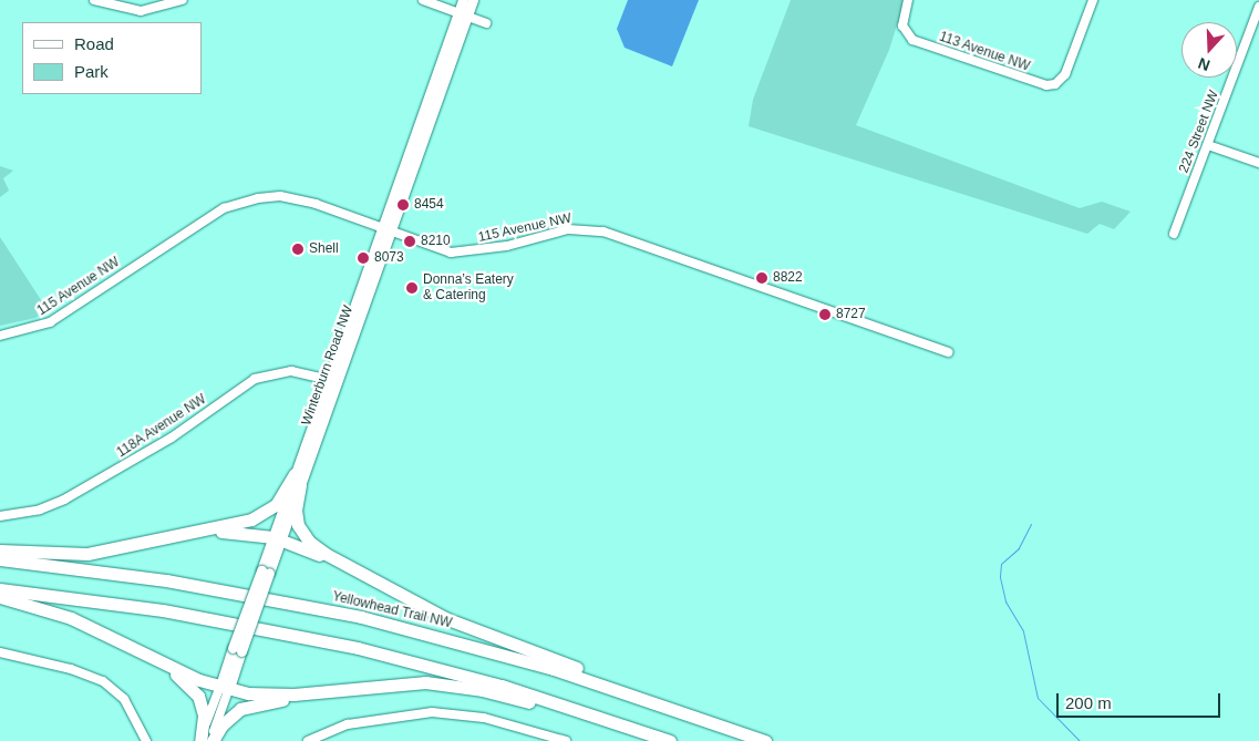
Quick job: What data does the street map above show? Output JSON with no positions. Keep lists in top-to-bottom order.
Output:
{
  "streets": {
    "highway": ["Yellowhead Trail NW"],
    "main road": ["Winterburn Road NW"],
    "street": [
      "113 Avenue NW",
      "224 Street NW",
      "115 Avenue NW",
      "118A Avenue NW"
    ]
  },
  "crossings": [
    ["115 Avenue NW", "Winterburn Road NW"],
    ["Winterburn Road NW", "118A Avenue NW"]
  ],
  "places": [
    "8454",
    "8210",
    "Shell",
    "8073",
    "8822",
    "Donna’s Eatery & Catering",
    "8727"
  ],
  "legend": ["Road", "Park"],
  "scale_bar": "200 m",
  "north": "bottom"
}
